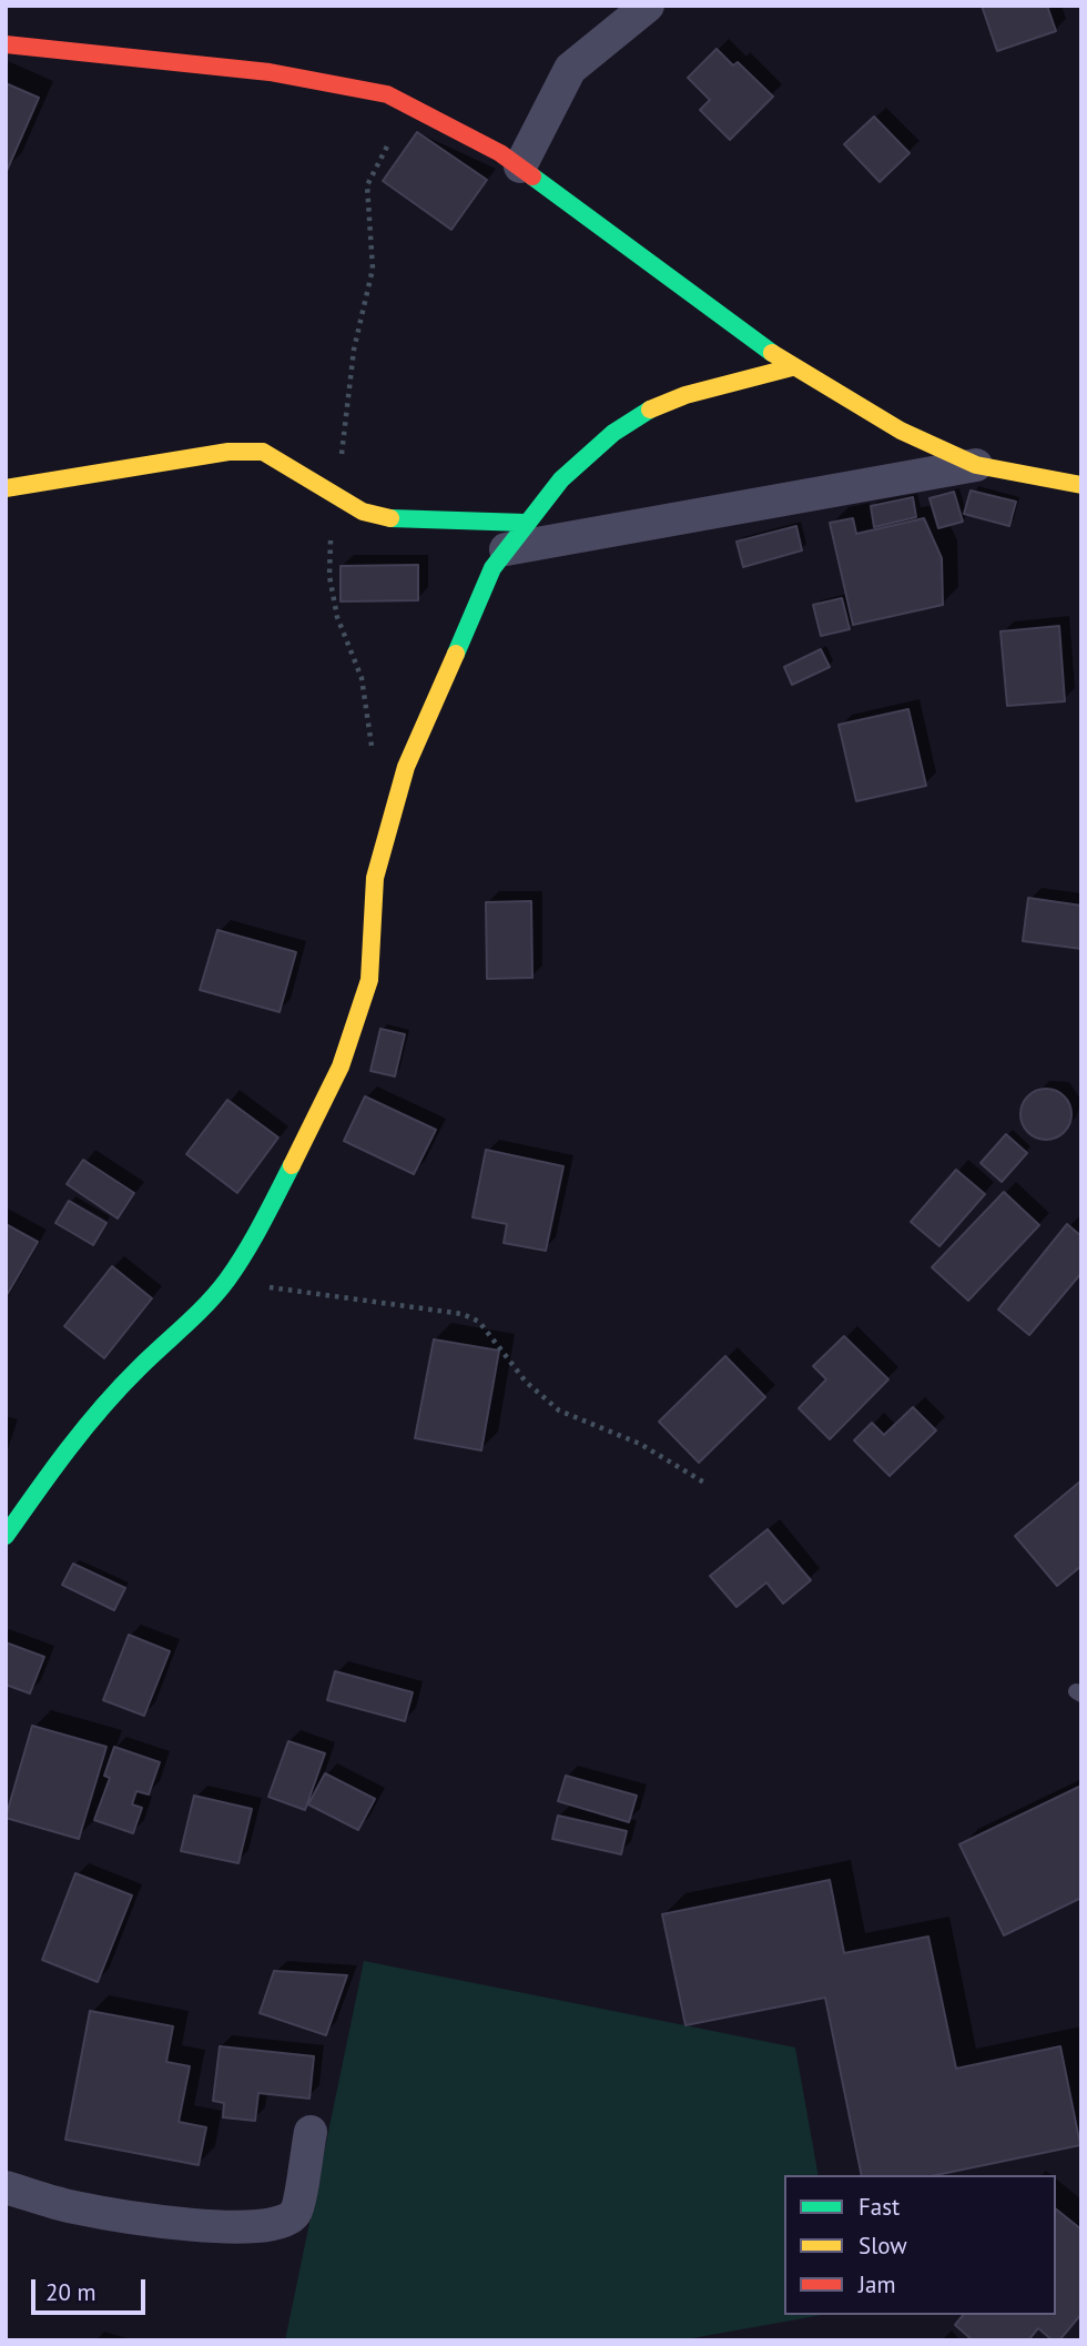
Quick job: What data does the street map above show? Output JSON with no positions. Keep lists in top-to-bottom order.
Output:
{
  "legend": ["Fast", "Slow", "Jam"],
  "scale_bar": "20 m"
}
